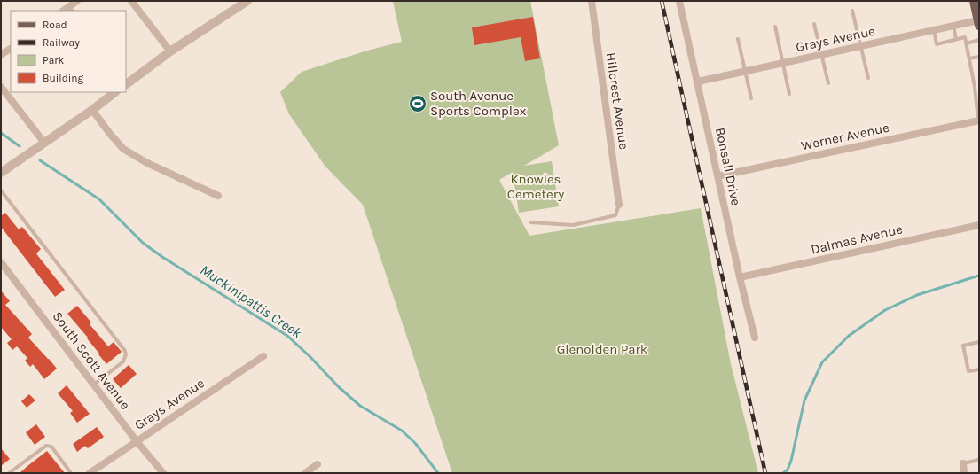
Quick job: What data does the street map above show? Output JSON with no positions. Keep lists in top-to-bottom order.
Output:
{
  "streets": {
    "street": [
      "Grays Avenue",
      "Hillcrest Avenue",
      "Werner Avenue",
      "Bonsall Drive",
      "Dalmas Avenue",
      "South Scott Avenue"
    ]
  },
  "crossings": [
    ["Grays Avenue", "Bonsall Drive"],
    ["Grays Avenue", "South Scott Avenue"],
    ["Werner Avenue", "Bonsall Drive"],
    ["Bonsall Drive", "Dalmas Avenue"]
  ],
  "water": ["Muckinipattis Creek"],
  "parks": ["Knowles Cemetery", "Glenolden Park"],
  "places": {
    "sports": ["South Avenue Sports Complex"]
  },
  "legend": [
    "Road",
    "Railway",
    "Park",
    "Building"
  ]
}
